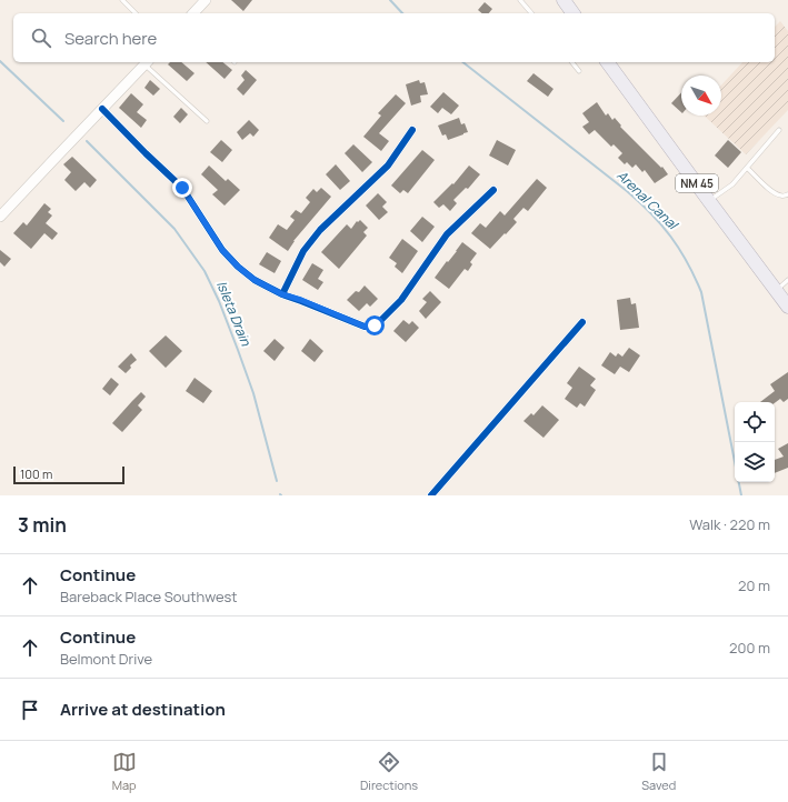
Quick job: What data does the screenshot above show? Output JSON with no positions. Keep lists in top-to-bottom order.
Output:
{
  "streets": {
    "main road": ["NM 45"]
  },
  "water": ["Arenal Canal", "Isleta Drain"],
  "scale_bar": "100 m",
  "north": "bottom right",
  "page": {
    "search": "Search here",
    "scale": "100 m",
    "heading": ["3 min", "Walk · 220 m"],
    "list": [
      ["Continue", "Bareback Place Southwest", "20 m"],
      ["Continue", "Belmont Drive", "200 m"],
      "Arrive at destination"
    ],
    "nav": ["Map", "Directions", "Saved"]
  }
}
